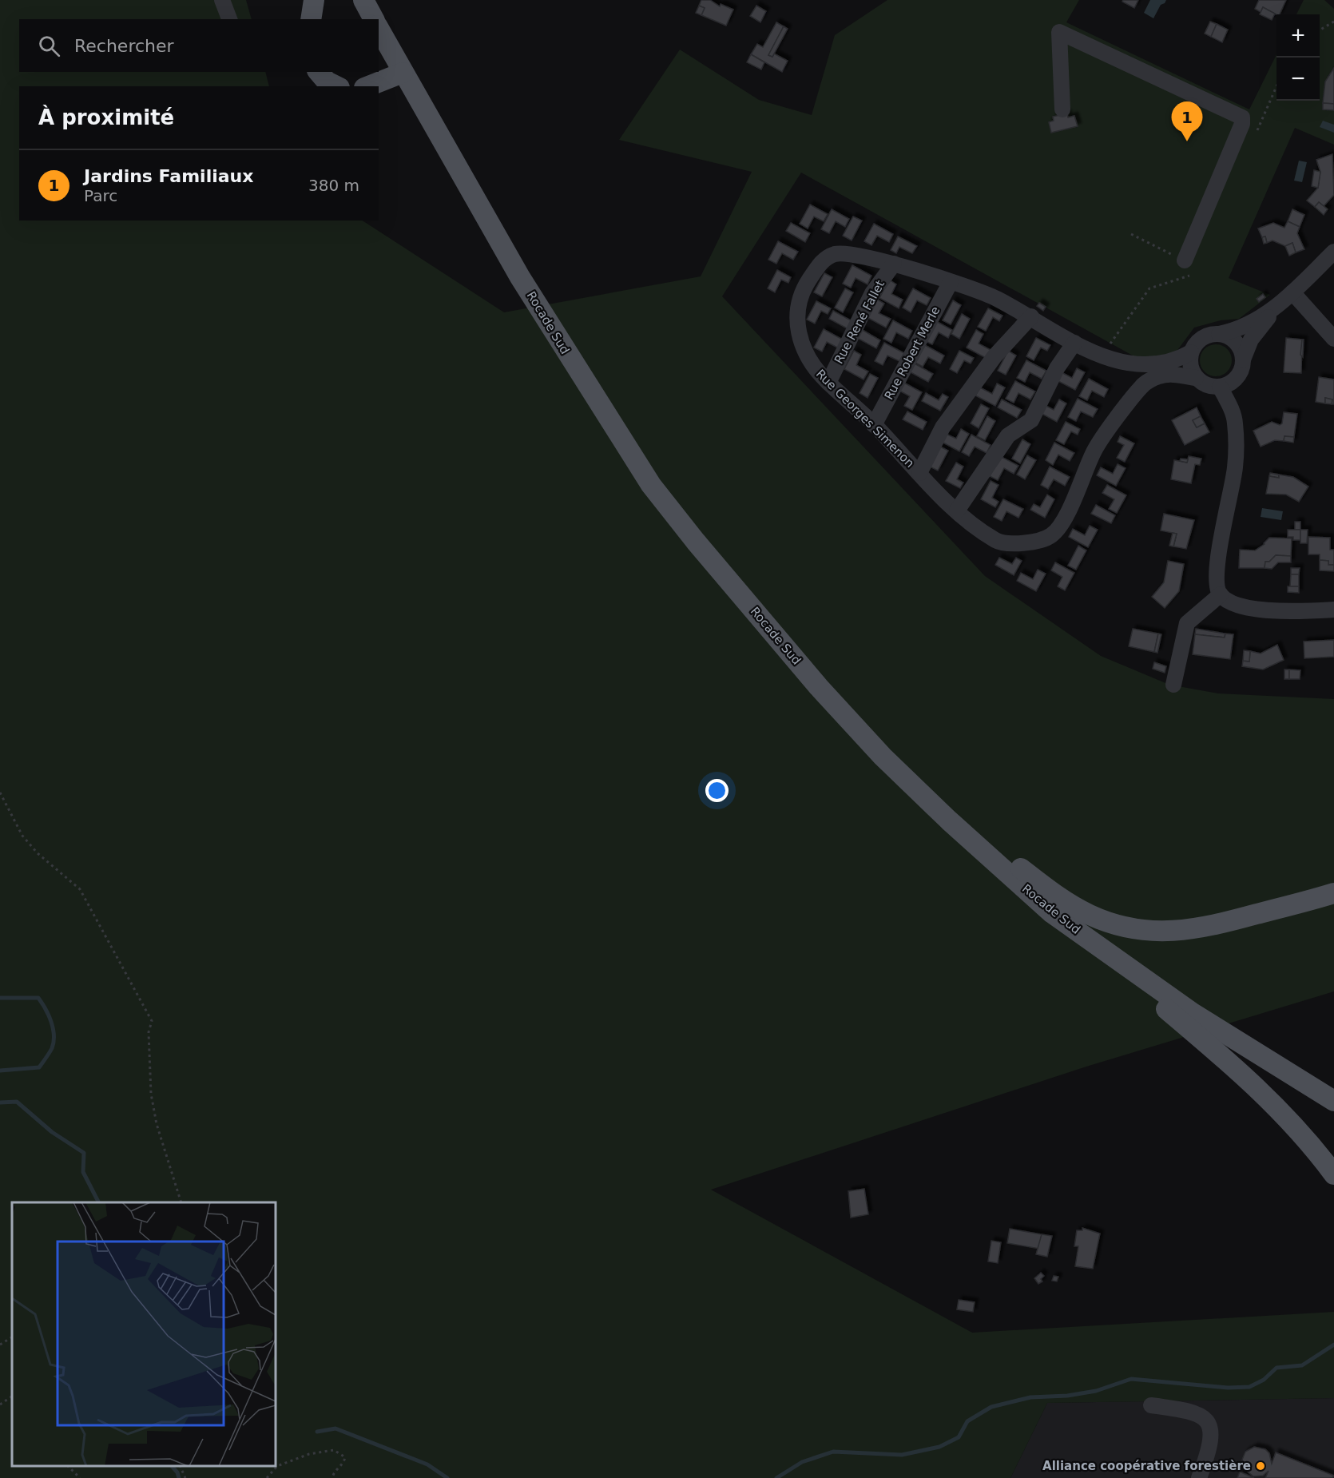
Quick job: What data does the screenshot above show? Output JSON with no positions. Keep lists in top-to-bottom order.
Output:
{
  "streets": {
    "main road": ["Rocade Sud"],
    "street": ["Rue René Fallet", "Rue Robert Merle", "Rue Georges Simenon"]
  },
  "crossings": [
    ["Rue René Fallet", "Rue Georges Simenon"],
    ["Rue Robert Merle", "Rue Georges Simenon"]
  ],
  "places": ["Alliance coopérative forestière"],
  "page": {
    "map_buttons": ["+", "−"],
    "search": "Rechercher",
    "heading": "À proximité",
    "pins": "1",
    "list": [
      {
        "mark": "1",
        "name": "Jardins Familiaux",
        "note": "Parc",
        "value": "380 m"
      }
    ]
  }
}
